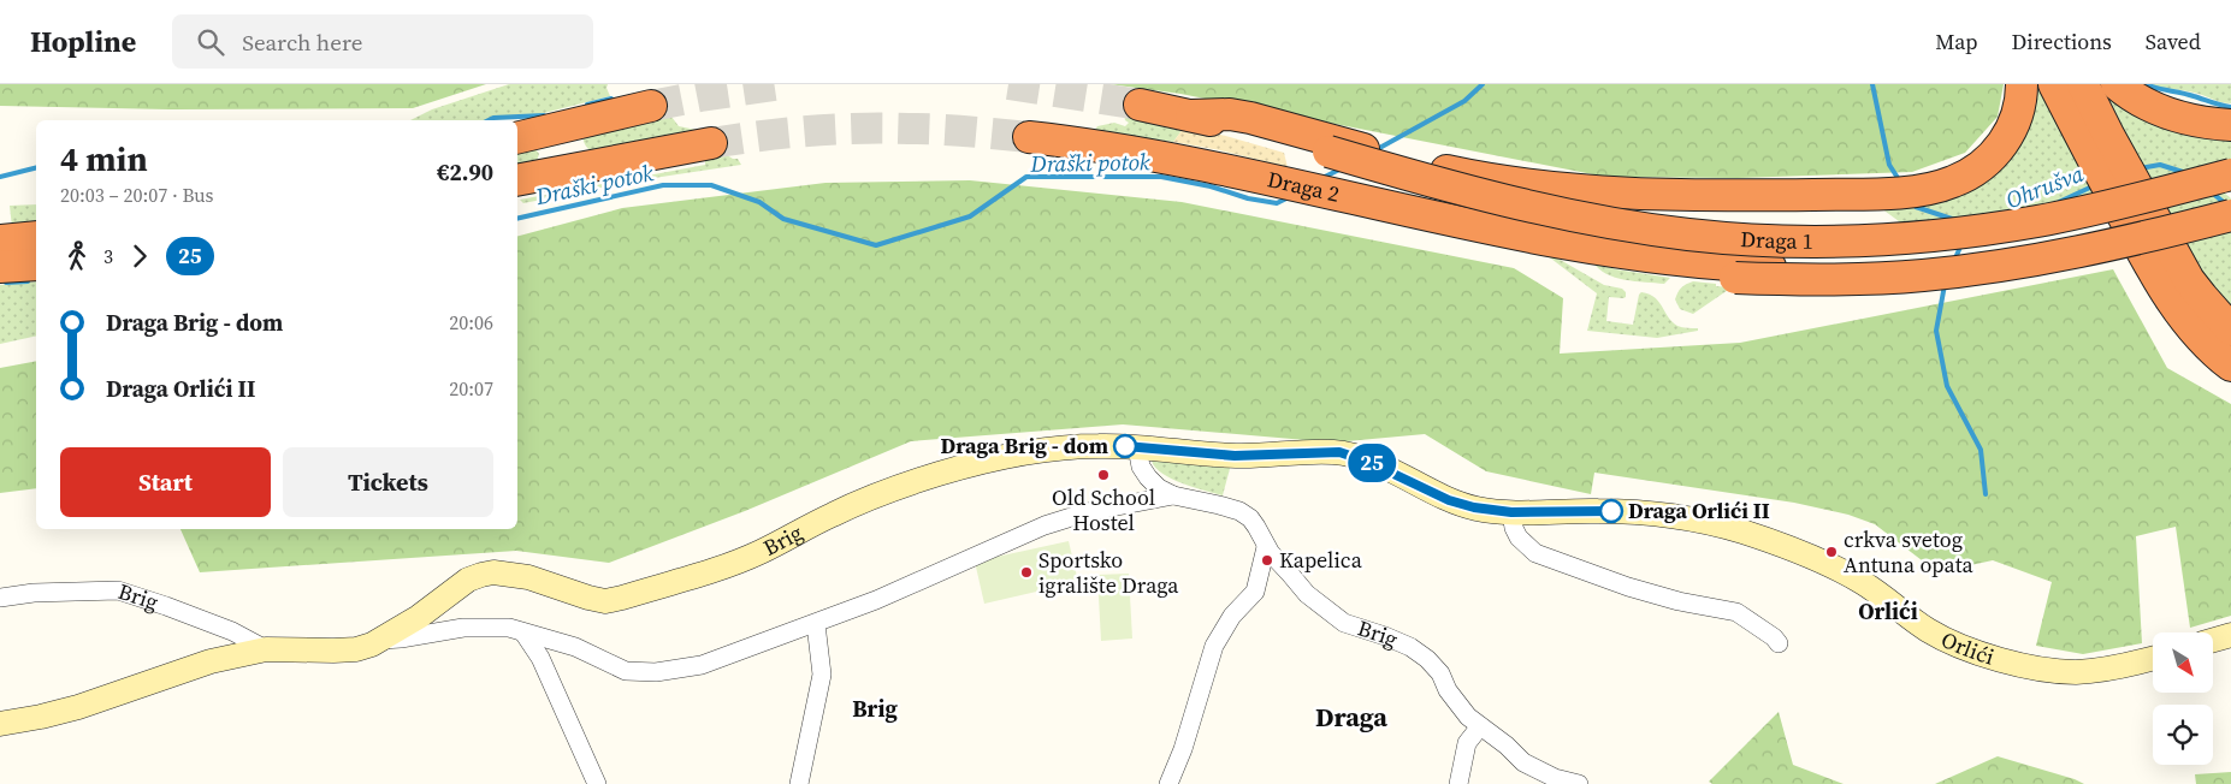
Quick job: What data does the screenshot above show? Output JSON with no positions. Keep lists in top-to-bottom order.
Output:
{
  "streets": {
    "highway": ["Draga 2", "Draga 1"],
    "street": ["Brig", "Orlići"]
  },
  "crossings": [
    ["Draga 2", "Draga 1"],
    ["Brig", "Orlići"]
  ],
  "districts": ["Orlići", "Brig", "Draga"],
  "water": ["Draški potok", "Ohrušva"],
  "places": [
    "Draga Brig - dom",
    "Old School Hostel",
    "Draga Orlići II",
    "crkva svetog Antuna opata",
    "Kapelica",
    "Sportsko igralište Draga"
  ],
  "lines": ["bus line 25"],
  "north": "bottom right",
  "page": {
    "header": "Hopline",
    "search": "Search here",
    "nav": ["Map", "Directions", "Saved"],
    "on_map": "25",
    "heading": ["4 min", "20:03 – 20:07 · Bus", "€2.90"],
    "legs": ["3", "25"],
    "list": [
      {
        "name": "Draga Brig - dom",
        "value": "20:06"
      },
      {
        "name": "Draga Orlići II",
        "value": "20:07"
      }
    ],
    "buttons": ["Start", "Tickets"]
  }
}
